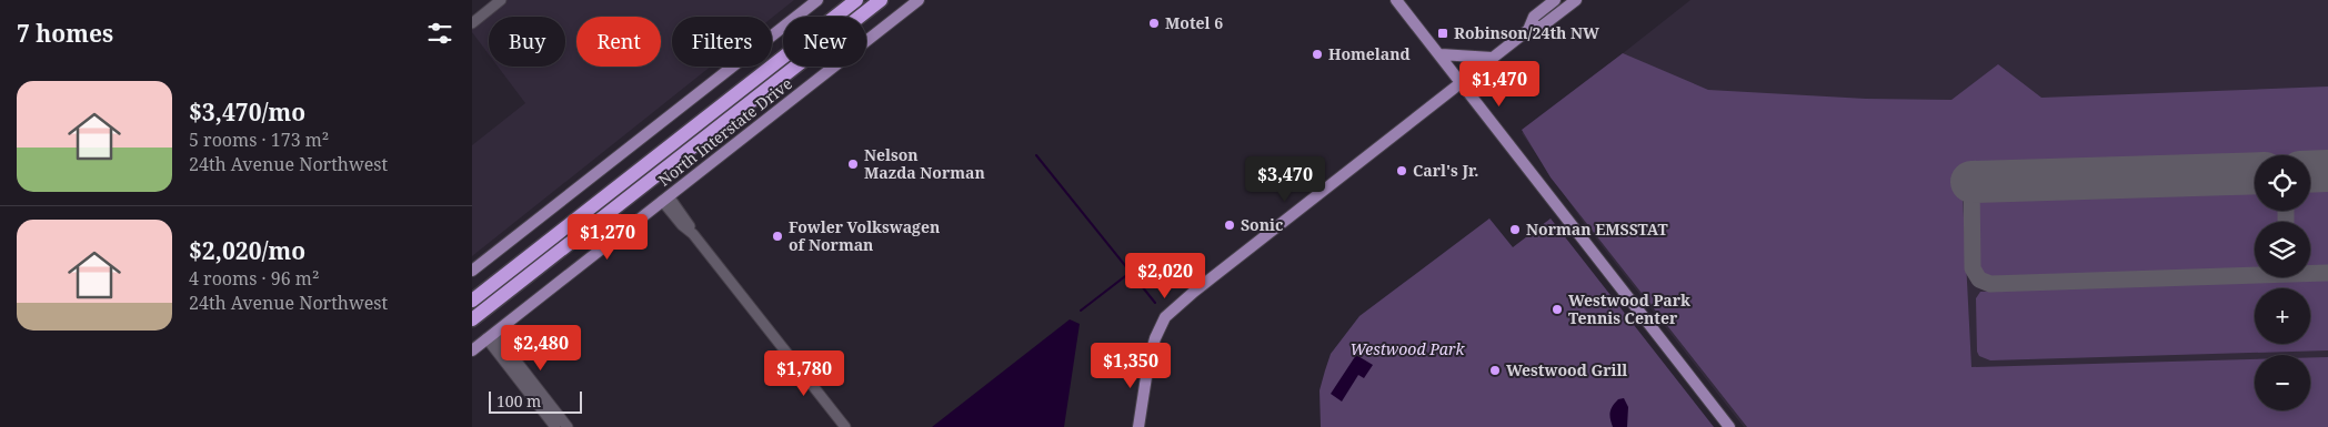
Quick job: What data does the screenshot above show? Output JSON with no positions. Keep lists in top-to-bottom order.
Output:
{
  "streets": {
    "main road": ["North Interstate Drive"]
  },
  "parks": ["Westwood Park"],
  "places": {
    "other": [
      "Motel 6",
      "Homeland",
      "Nelson Mazda Norman",
      "Carl's Jr.",
      "Sonic",
      "Norman EMSSTAT",
      "Fowler Volkswagen of Norman",
      "Westwood Park Tennis Center",
      "Westwood Grill"
    ],
    "transit": ["Robinson/24th NW"]
  },
  "scale_bar": "100 m",
  "page": {
    "heading": "7 homes",
    "chip": [
      "Buy",
      "Rent",
      "Filters",
      "New"
    ],
    "price": [
      "$1,470",
      "$3,470",
      "$1,270",
      "$2,020",
      "$2,480",
      "$1,350",
      "$1,780"
    ],
    "list": [
      {
        "name": "$3,470/mo",
        "note": "5 rooms · 173 m² · 24th Avenue Northwest"
      },
      {
        "name": "$2,020/mo",
        "note": "4 rooms · 96 m² · 24th Avenue Northwest"
      }
    ],
    "map_buttons": ["+", "−"],
    "scale": "100 m"
  }
}
